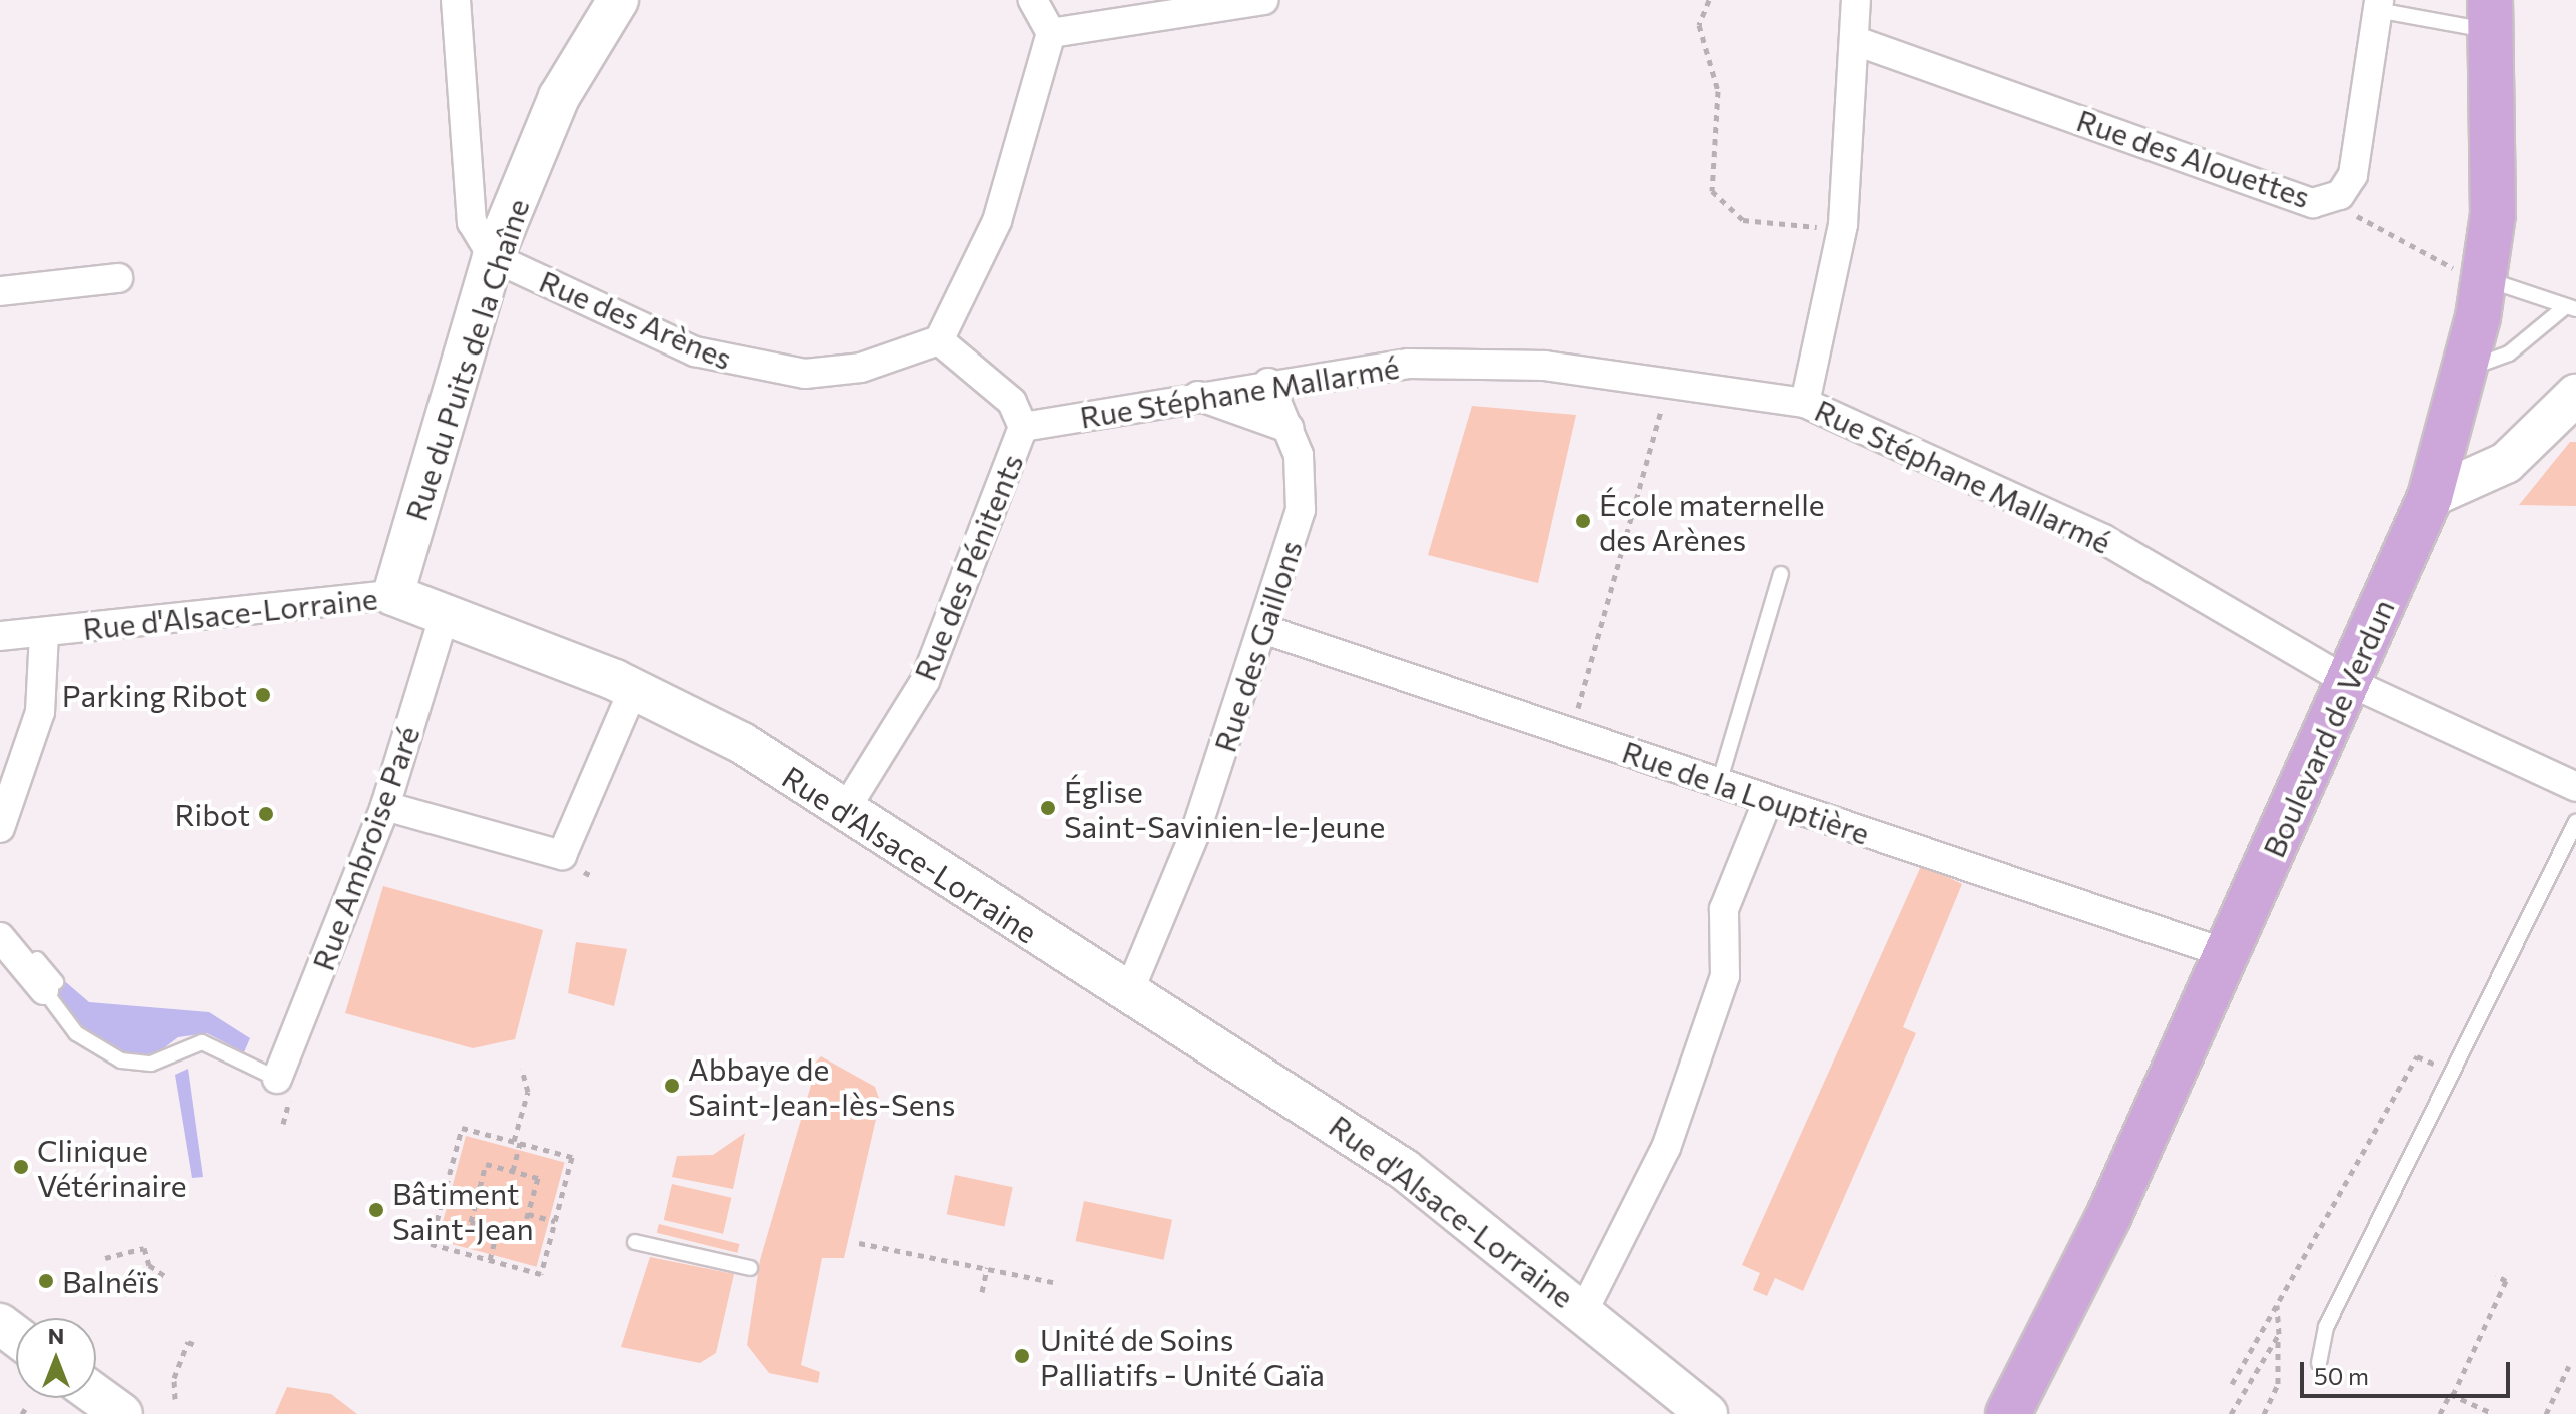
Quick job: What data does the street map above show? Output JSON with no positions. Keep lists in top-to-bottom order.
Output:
{
  "streets": {
    "main road": ["Boulevard de Verdun"],
    "street": [
      "Rue des Alouettes",
      "Rue des Arènes",
      "Rue du Puits de la Chaîne",
      "Rue Stéphane Mallarmé",
      "Rue des Pénitents",
      "Rue d'Alsace-Lorraine",
      "Rue des Gaillons",
      "Rue de la Louptière",
      "Rue Ambroise Paré"
    ]
  },
  "crossings": [
    ["Rue des Arènes", "Rue du Puits de la Chaîne"],
    ["Rue des Arènes", "Rue des Pénitents"],
    ["Rue du Puits de la Chaîne", "Rue d'Alsace-Lorraine"],
    ["Rue Stéphane Mallarmé", "Rue des Pénitents"],
    ["Rue Stéphane Mallarmé", "Rue des Gaillons"],
    ["Rue Stéphane Mallarmé", "Boulevard de Verdun"],
    ["Rue des Pénitents", "Rue d'Alsace-Lorraine"],
    ["Rue d'Alsace-Lorraine", "Rue des Gaillons"],
    ["Rue d'Alsace-Lorraine", "Rue Ambroise Paré"],
    ["Rue des Gaillons", "Rue de la Louptière"],
    ["Boulevard de Verdun", "Rue de la Louptière"]
  ],
  "places": [
    "École maternelle des Arènes",
    "Parking Ribot",
    "Église Saint-Savinien-le-Jeune",
    "Ribot",
    "Abbaye de Saint-Jean-lès-Sens",
    "Clinique Vétérinaire",
    "Bâtiment Saint-Jean",
    "Balnéïs",
    "Unité de Soins Palliatifs - Unité Gaïa"
  ],
  "scale_bar": "50 m",
  "north": "top"
}
